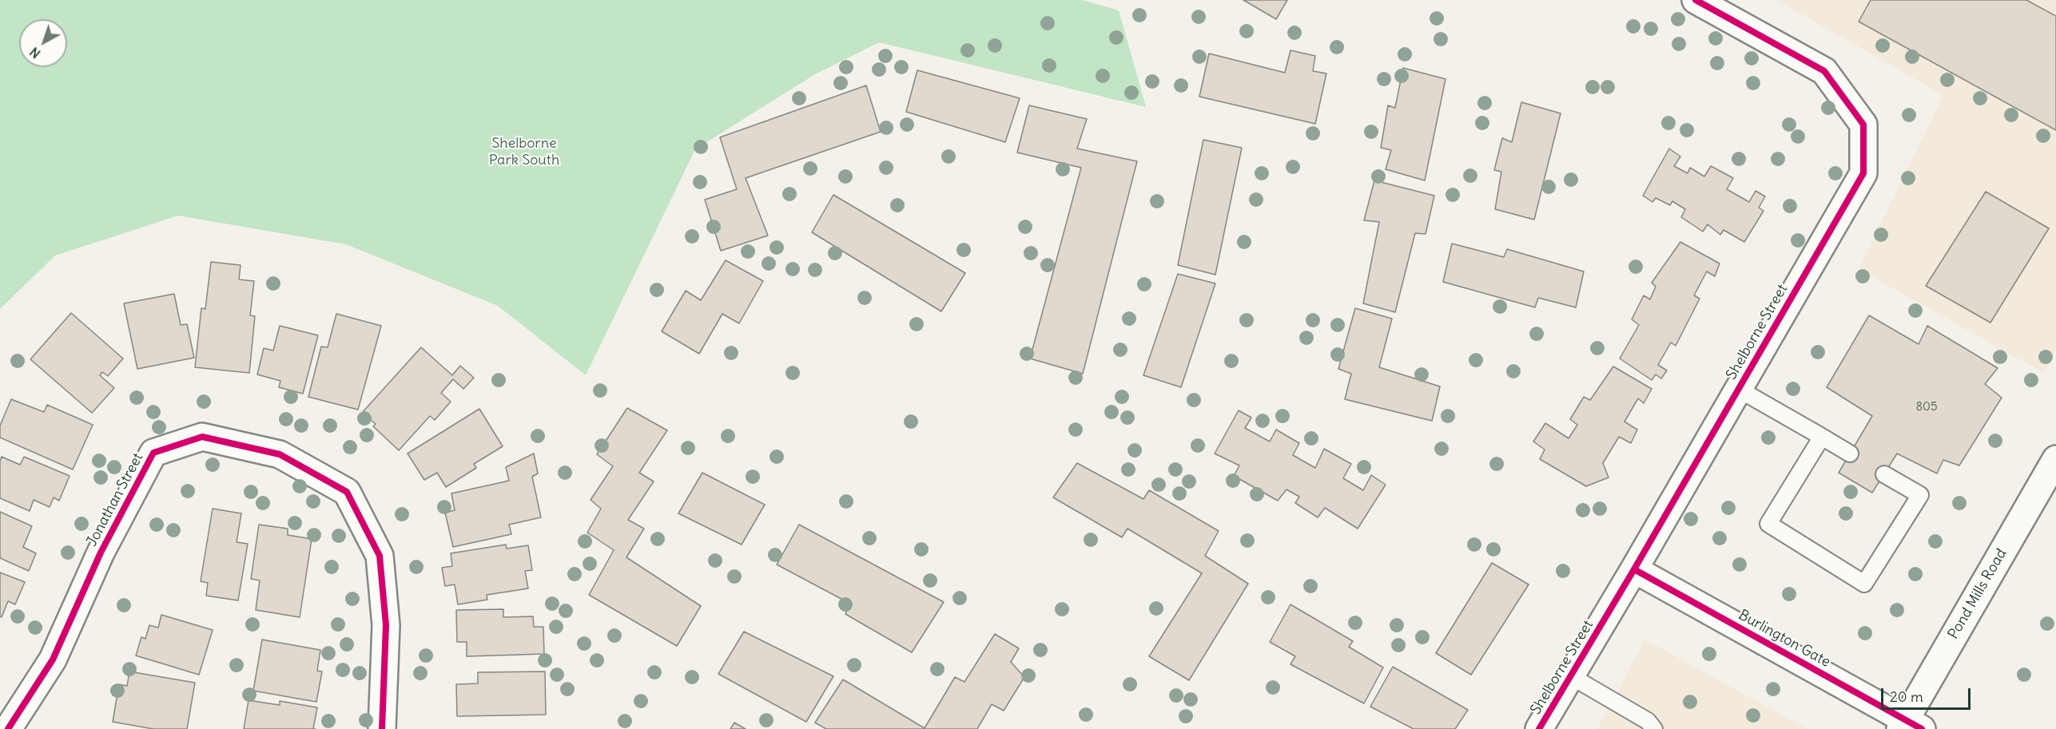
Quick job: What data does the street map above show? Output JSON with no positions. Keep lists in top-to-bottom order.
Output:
{
  "streets": {
    "street": [
      "Shelborne Street",
      "Jonathan Street",
      "Pond Mills Road",
      "Burlington Gate"
    ]
  },
  "crossings": [
    ["Shelborne Street", "Burlington Gate"],
    ["Pond Mills Road", "Burlington Gate"]
  ],
  "parks": ["Shelborne Park South"],
  "house_numbers": ["805"],
  "scale_bar": "20 m",
  "north": "bottom left"
}
